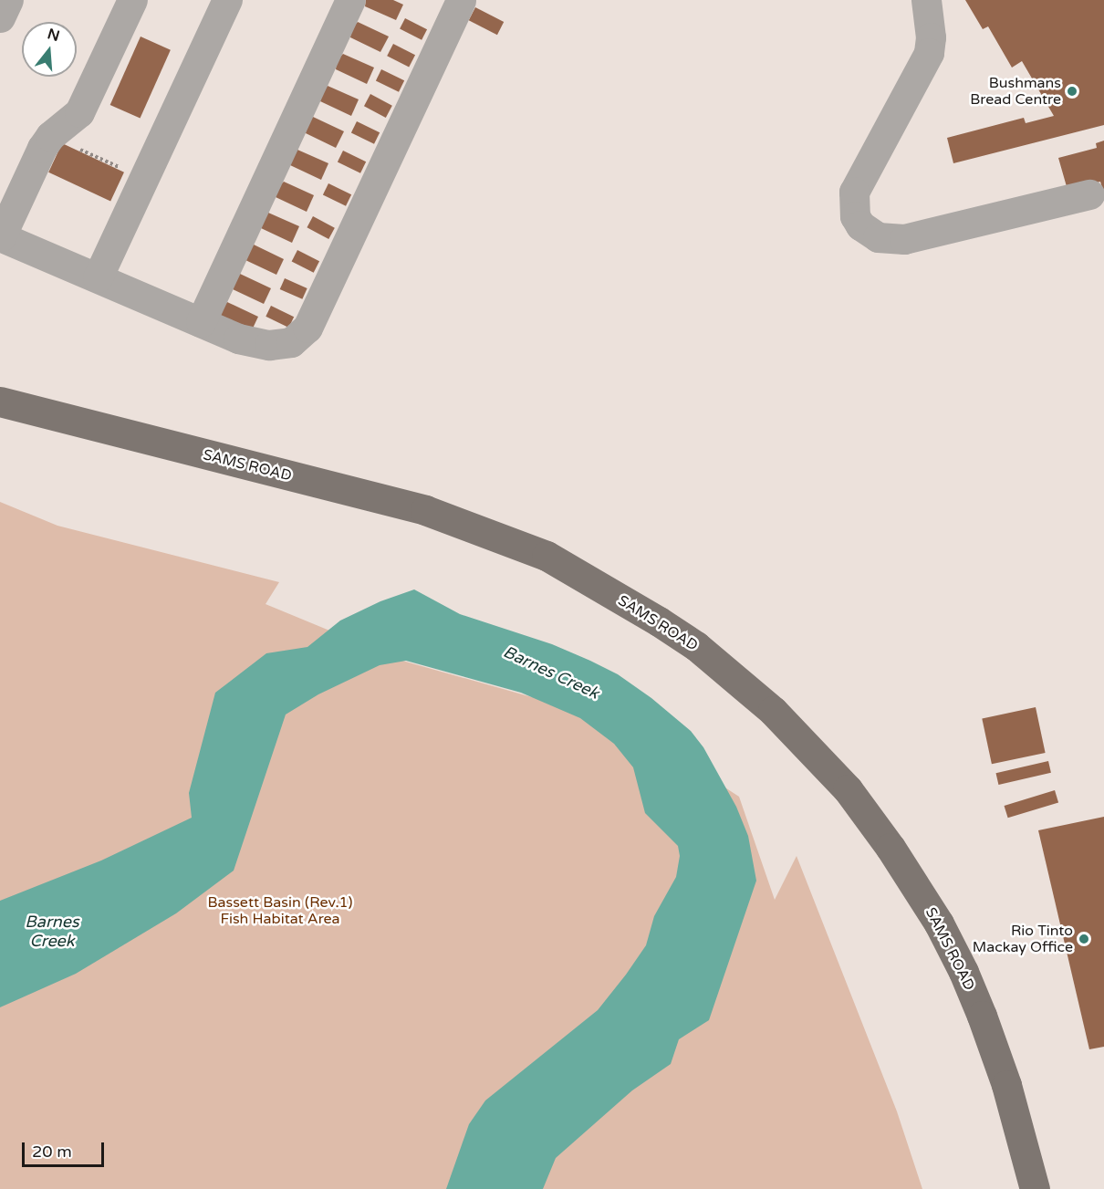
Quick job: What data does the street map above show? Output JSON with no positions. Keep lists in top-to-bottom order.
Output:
{
  "streets": {
    "main road": ["SAMS ROAD"]
  },
  "water": ["Barnes Creek"],
  "parks": ["Bassett Basin (Rev.1) Fish Habitat Area"],
  "places": ["Bushmans Bread Centre", "Rio Tinto Mackay Office"],
  "scale_bar": "20 m",
  "north": "top"
}
